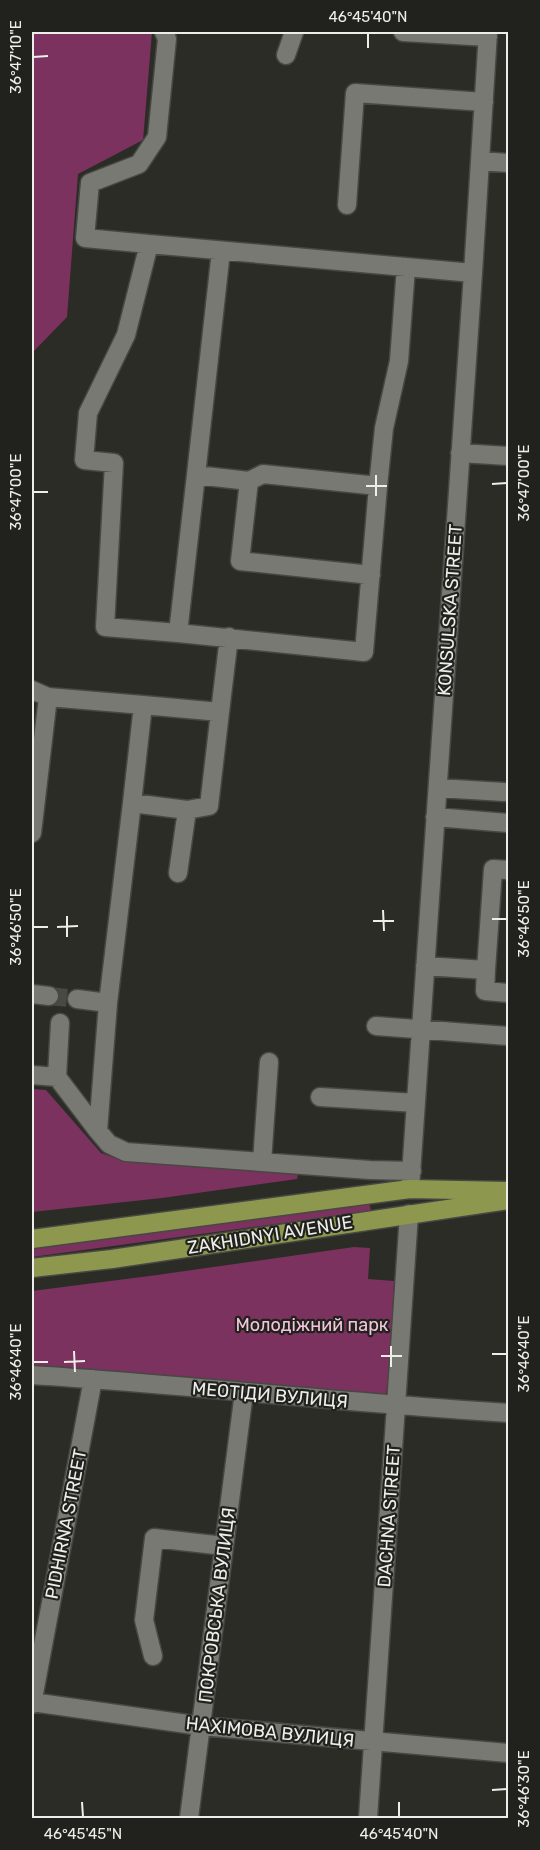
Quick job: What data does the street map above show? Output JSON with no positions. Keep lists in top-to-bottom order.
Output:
{
  "streets": {
    "main road": ["ZAKHIDNYI AVENUE"],
    "street": [
      "KONSULSKA STREET",
      "МЕОТІДИ ВУЛИЦЯ",
      "DACHNA STREET",
      "PIDHIRNA STREET",
      "ПОКРОВСЬКА ВУЛИЦЯ",
      "НАХІМОВА ВУЛИЦЯ"
    ]
  },
  "crossings": [
    ["KONSULSKA STREET", "ZAKHIDNYI AVENUE"],
    ["ZAKHIDNYI AVENUE", "DACHNA STREET"],
    ["МЕОТІДИ ВУЛИЦЯ", "DACHNA STREET"],
    ["МЕОТІДИ ВУЛИЦЯ", "PIDHIRNA STREET"],
    ["МЕОТІДИ ВУЛИЦЯ", "ПОКРОВСЬКА ВУЛИЦЯ"],
    ["DACHNA STREET", "НАХІМОВА ВУЛИЦЯ"],
    ["PIDHIRNA STREET", "НАХІМОВА ВУЛИЦЯ"],
    ["ПОКРОВСЬКА ВУЛИЦЯ", "НАХІМОВА ВУЛИЦЯ"]
  ],
  "parks": ["Молодіжний парк"],
  "coordinates": [
    "46°45'40\"N",
    "36°47'10\"E",
    "36°47'00\"E",
    "36°46'50\"E",
    "36°46'40\"E",
    "36°46'30\"E",
    "46°45'45\"N"
  ]
}
